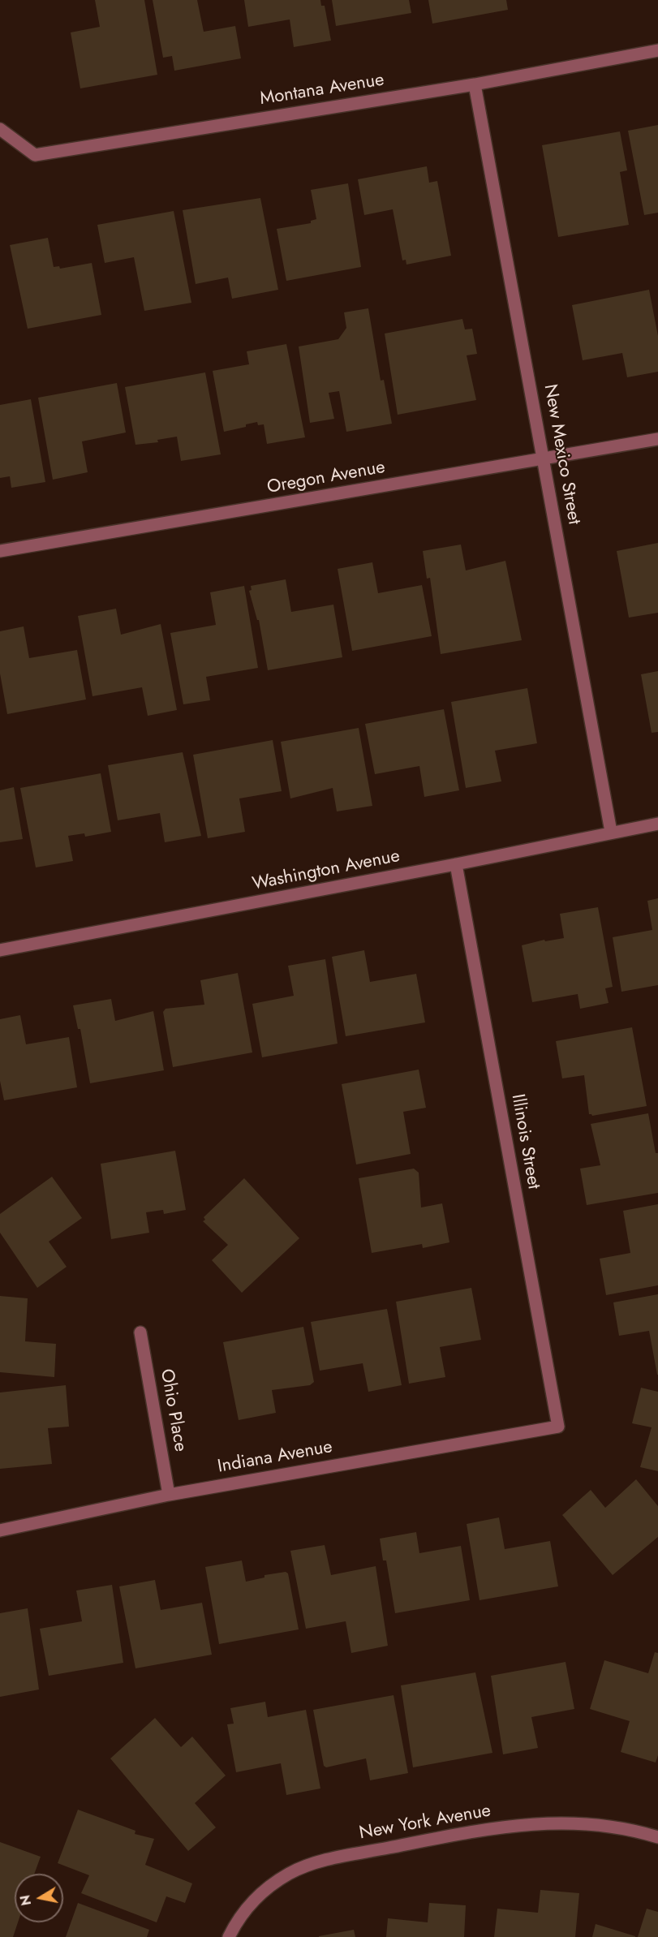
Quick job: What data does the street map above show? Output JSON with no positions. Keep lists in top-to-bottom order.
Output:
{
  "streets": {
    "street": [
      "Montana Avenue",
      "New Mexico Street",
      "Oregon Avenue",
      "Washington Avenue",
      "Illinois Street",
      "Ohio Place",
      "Indiana Avenue",
      "New York Avenue"
    ]
  },
  "crossings": [
    ["Montana Avenue", "New Mexico Street"],
    ["New Mexico Street", "Oregon Avenue"],
    ["New Mexico Street", "Washington Avenue"],
    ["Washington Avenue", "Illinois Street"],
    ["Illinois Street", "Indiana Avenue"],
    ["Ohio Place", "Indiana Avenue"]
  ],
  "north": "left"
}
